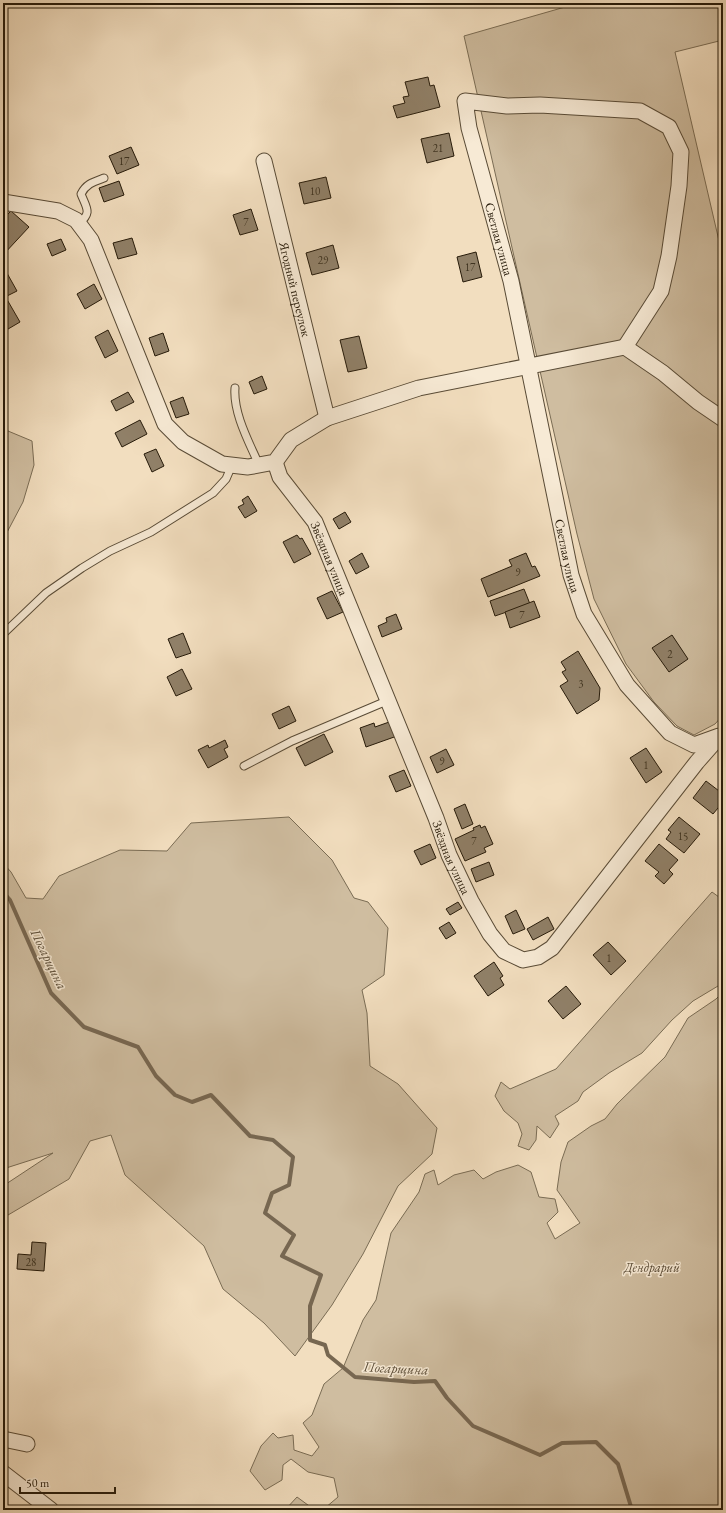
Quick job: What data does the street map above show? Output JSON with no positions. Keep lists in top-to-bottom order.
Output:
{
  "streets": {
    "street": ["Светлая улица", "Ягодный переулок", "Звёздная улица"]
  },
  "crossings": [
    ["Светлая улица", "Звёздная улица"]
  ],
  "water": ["Погарщина"],
  "parks": ["Дендрарий"],
  "house_numbers": [
    "21",
    "17",
    "10",
    "7",
    "29",
    "17",
    "9",
    "7",
    "2",
    "3",
    "9",
    "1",
    "15",
    "7",
    "1",
    "28"
  ],
  "scale_bar": "50 m"
}
